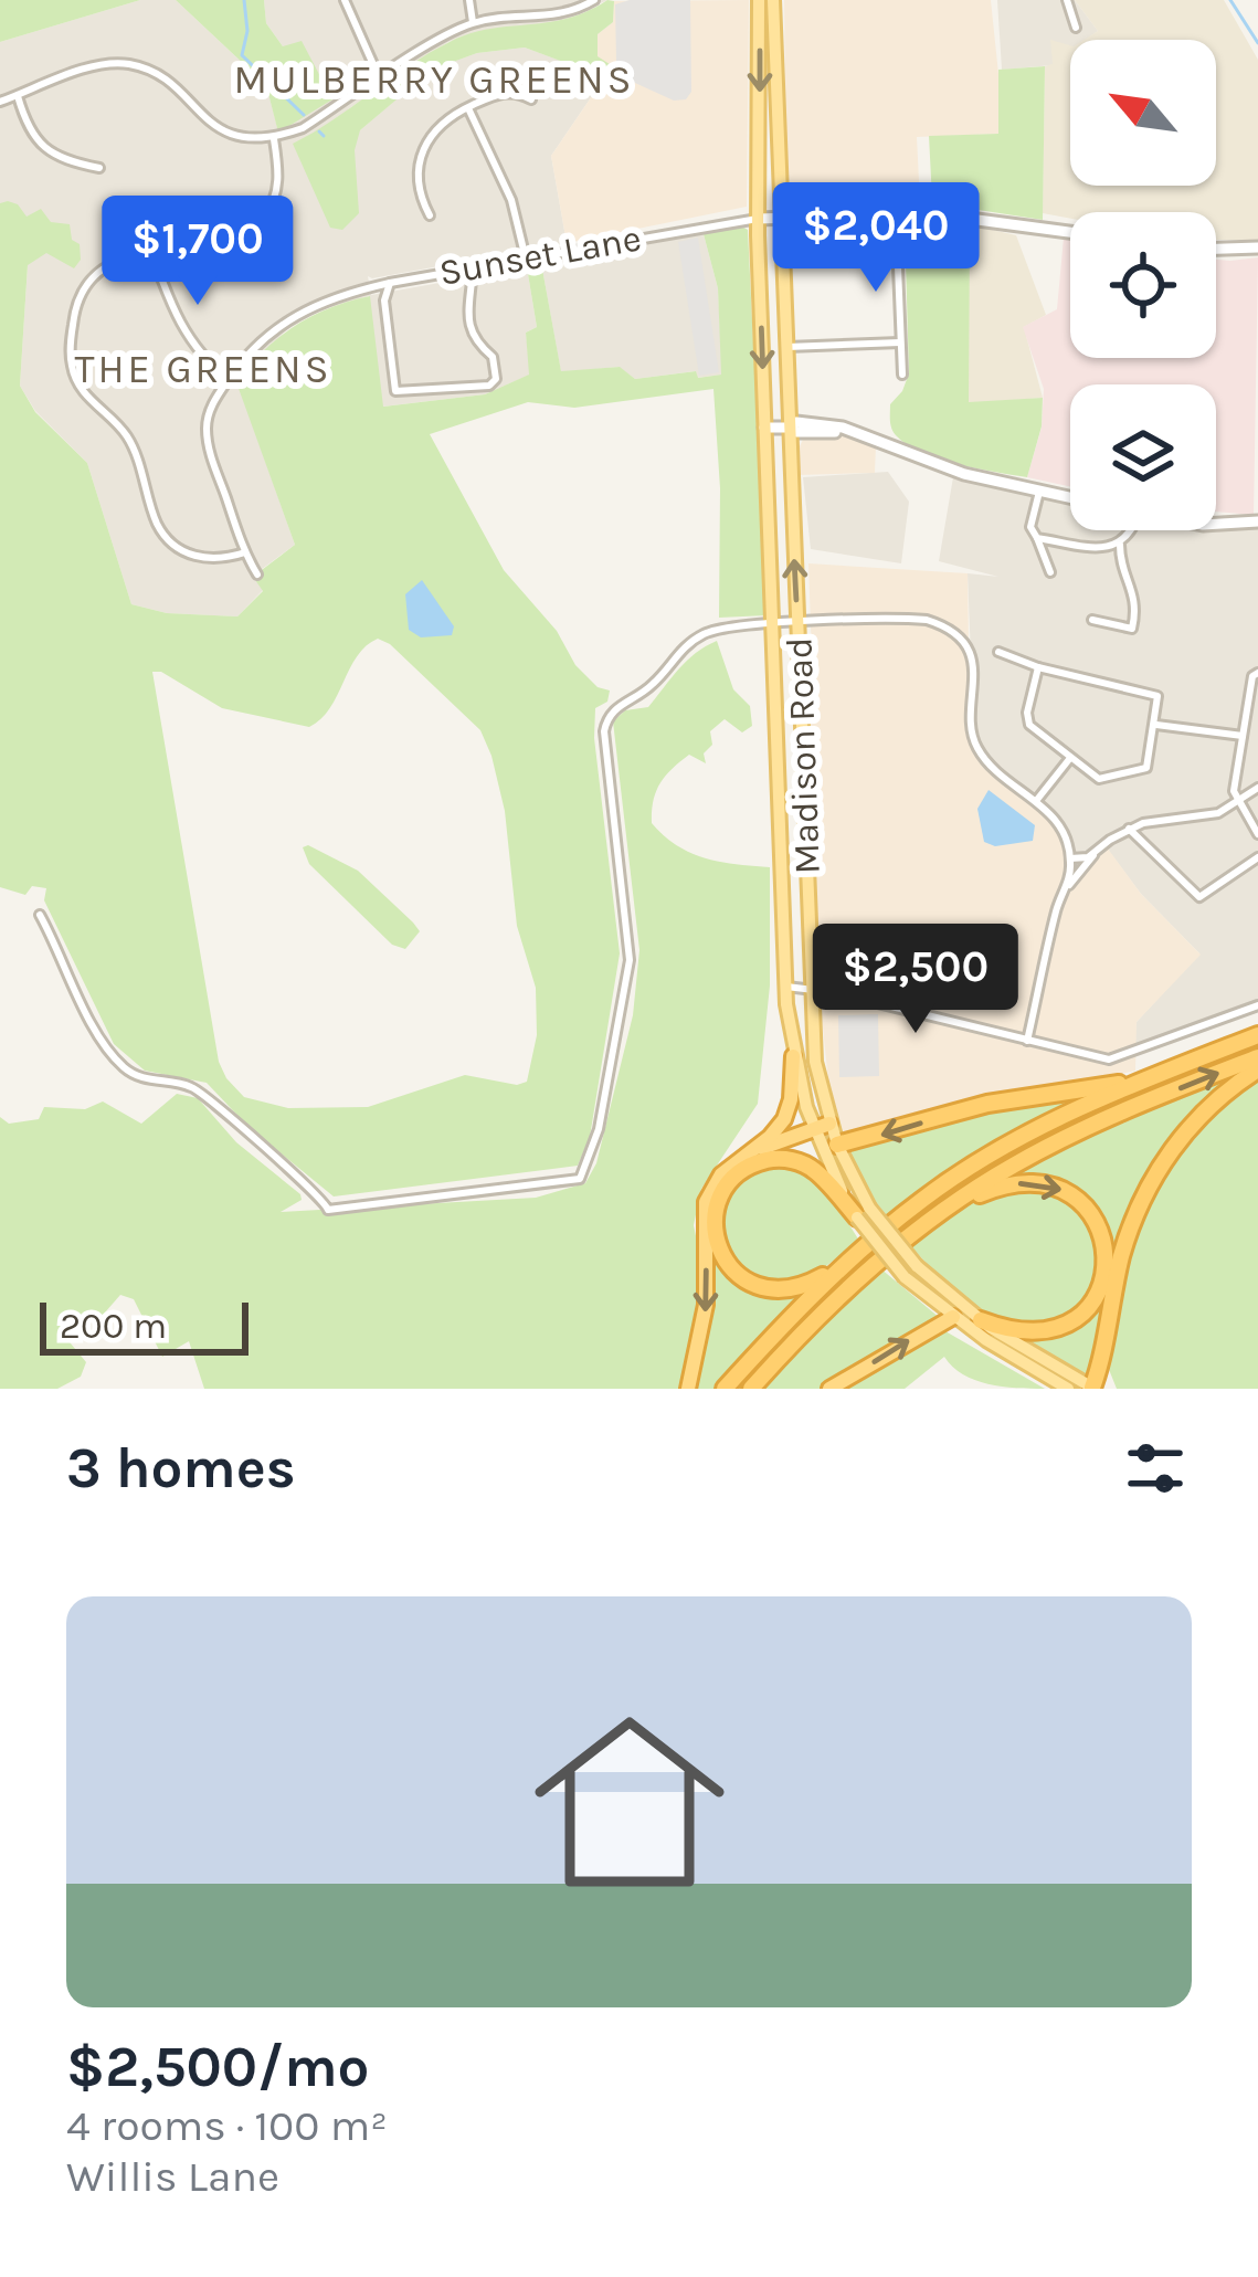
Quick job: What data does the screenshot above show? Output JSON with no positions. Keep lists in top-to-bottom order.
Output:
{
  "streets": {
    "main road": ["Madison Road"],
    "street": ["Sunset Lane"]
  },
  "crossings": [
    ["Sunset Lane", "Madison Road"]
  ],
  "districts": ["MULBERRY GREENS", "THE GREENS"],
  "scale_bar": "200 m",
  "north": "top left",
  "page": {
    "price": ["$2,040", "$1,700", "$2,500"],
    "scale": "200 m",
    "heading": "3 homes",
    "list": [
      {
        "name": "$2,500/mo",
        "note": "4 rooms · 100 m² · Willis Lane"
      }
    ]
  }
}
